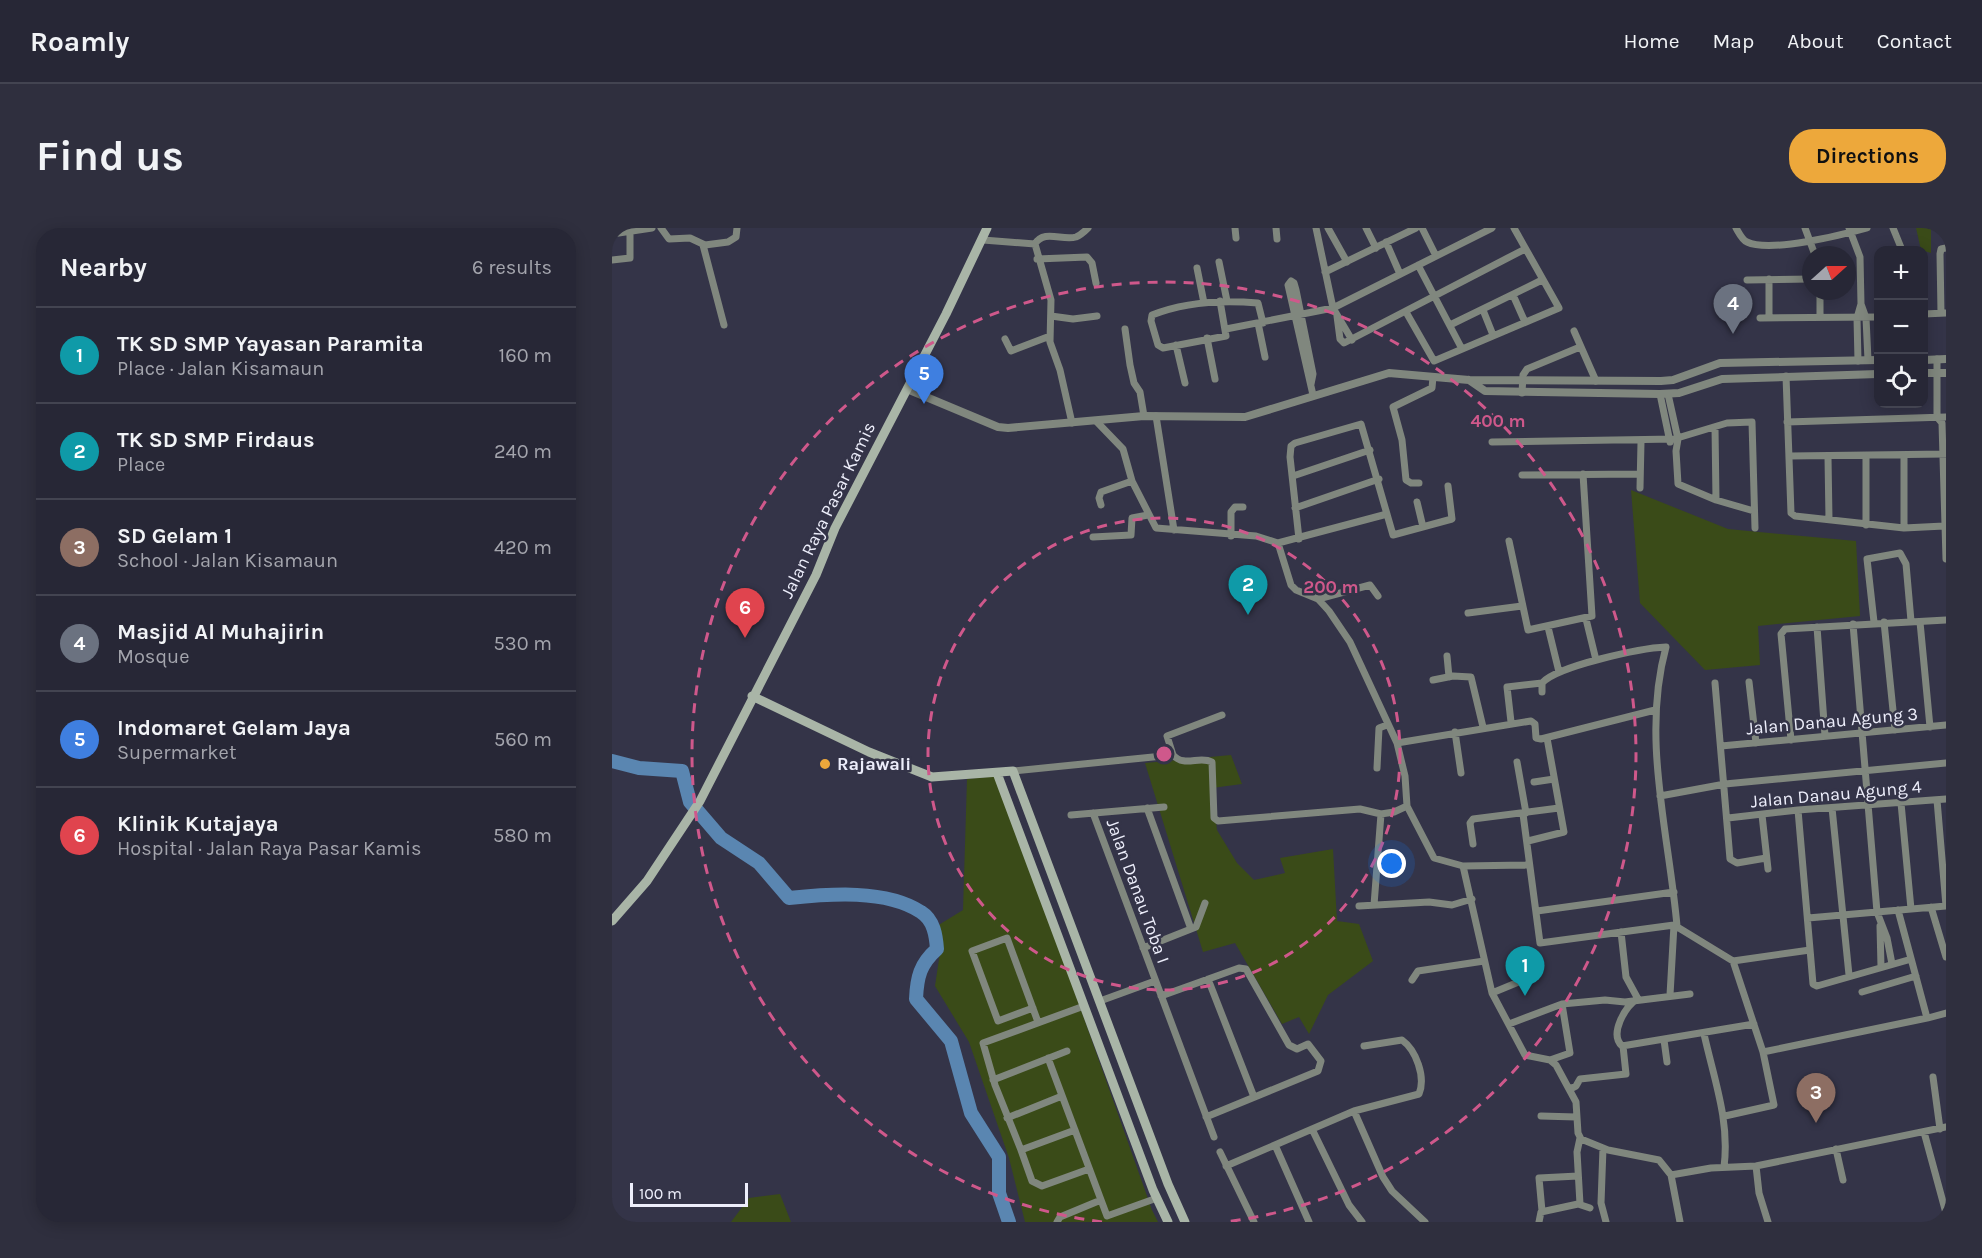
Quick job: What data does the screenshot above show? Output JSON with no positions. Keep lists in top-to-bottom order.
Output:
{
  "streets": {
    "main road": ["Jalan Raya Pasar Kamis"],
    "street": ["Jalan Danau Agung 3", "Jalan Danau Agung 4", "Jalan Danau Toba I"]
  },
  "places": ["Rajawali"],
  "scale_bar": "100 m",
  "north": "right",
  "page": {
    "header": "Roamly",
    "nav": [
      "Home",
      "Map",
      "About",
      "Contact"
    ],
    "buttons": "Directions",
    "title": "Find us",
    "heading": ["Nearby", "6 results"],
    "map_buttons": ["+", "−"],
    "pins": [
      "4",
      "5",
      "2",
      "6",
      "1",
      "3"
    ],
    "list": [
      {
        "mark": "1",
        "name": "TK SD SMP Yayasan Paramita",
        "note": "Place · Jalan Kisamaun",
        "value": "160 m"
      },
      {
        "mark": "2",
        "name": "TK SD SMP Firdaus",
        "note": "Place",
        "value": "240 m"
      },
      {
        "mark": "3",
        "name": "SD Gelam 1",
        "note": "School · Jalan Kisamaun",
        "value": "420 m"
      },
      {
        "mark": "4",
        "name": "Masjid Al Muhajirin",
        "note": "Mosque",
        "value": "530 m"
      },
      {
        "mark": "5",
        "name": "Indomaret Gelam Jaya",
        "note": "Supermarket",
        "value": "560 m"
      },
      {
        "mark": "6",
        "name": "Klinik Kutajaya",
        "note": "Hospital · Jalan Raya Pasar Kamis",
        "value": "580 m"
      }
    ],
    "scale": "100 m"
  },
  "rings": ["400 m", "200 m"]
}
